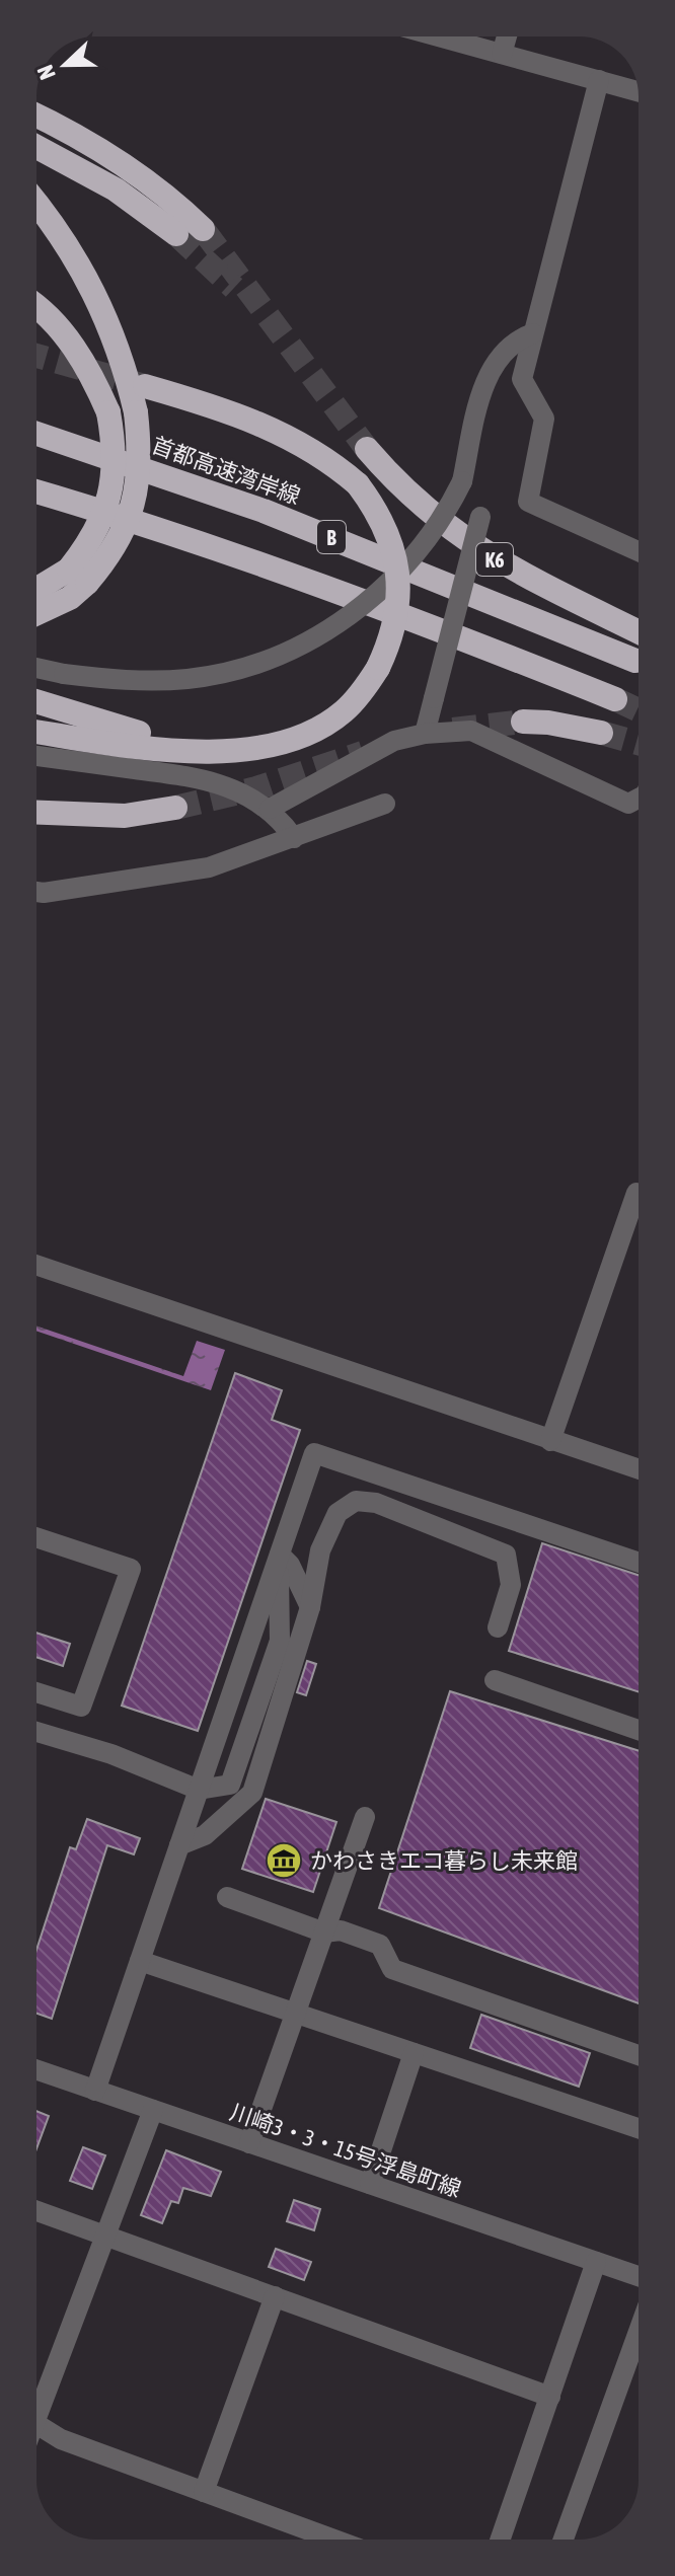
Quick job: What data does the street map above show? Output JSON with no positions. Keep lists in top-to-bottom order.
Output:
{
  "streets": {
    "highway": ["首都高速湾岸線", "B", "K6"],
    "street": ["川崎3・3・15号浮島町線"]
  },
  "places": {
    "museum": ["かわさきエコ暮らし未来館"]
  },
  "north": "left"
}
